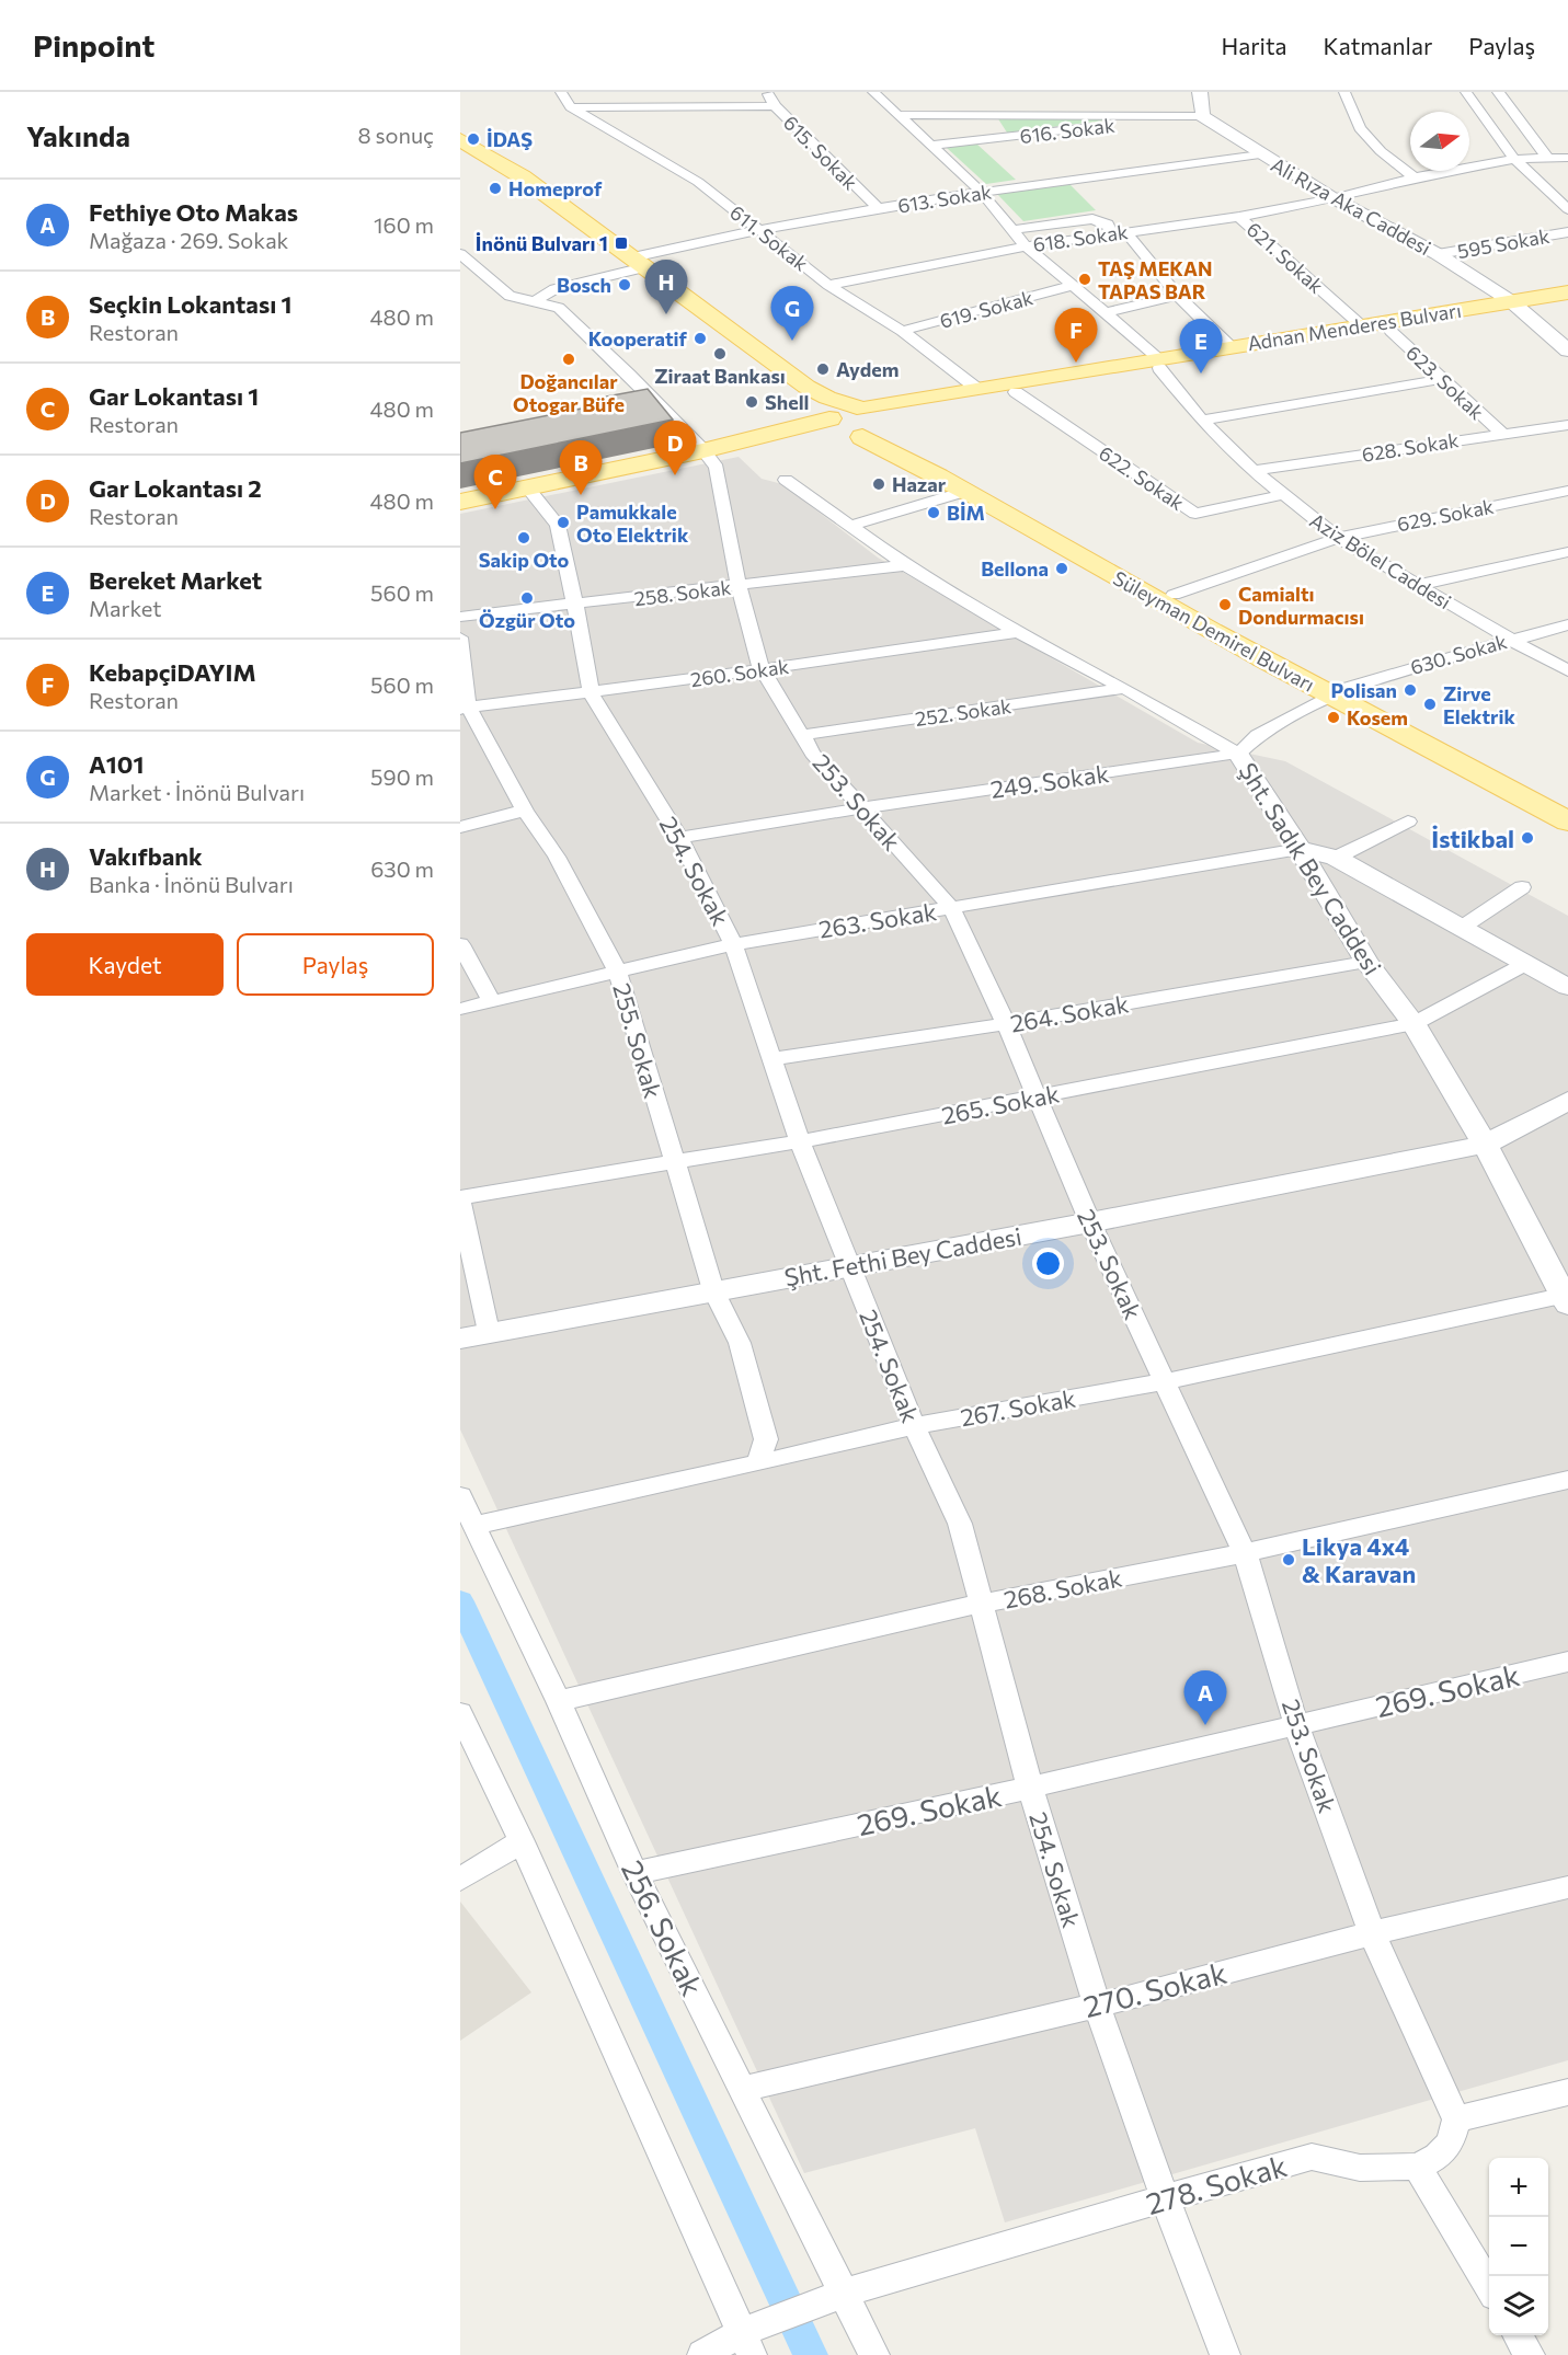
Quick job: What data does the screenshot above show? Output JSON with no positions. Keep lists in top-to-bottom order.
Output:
{
  "streets": {
    "main road": ["Adnan Menderes Bulvarı", "Süleyman Demirel Bulvarı"],
    "street": [
      "616. Sokak",
      "615. Sokak",
      "613. Sokak",
      "Ali Rıza Aka Caddesi",
      "611. Sokak",
      "618. Sokak",
      "595 Sokak",
      "621. Sokak",
      "619. Sokak",
      "623. Sokak",
      "628. Sokak",
      "622. Sokak",
      "629. Sokak",
      "Aziz Bölel Caddesi",
      "258. Sokak",
      "630. Sokak",
      "260. Sokak",
      "252. Sokak",
      "249. Sokak",
      "253. Sokak",
      "Şht. Sadık Bey Caddesi",
      "254. Sokak",
      "263. Sokak",
      "264. Sokak",
      "255. Sokak",
      "265. Sokak",
      "Şht. Fethi Bey Caddesi",
      "267. Sokak",
      "268. Sokak",
      "269. Sokak",
      "256. Sokak",
      "270. Sokak",
      "278. Sokak"
    ]
  },
  "crossings": [
    ["616. Sokak", "Ali Rıza Aka Caddesi"],
    ["616. Sokak", "Aziz Bölel Caddesi"],
    ["615. Sokak", "613. Sokak"],
    ["613. Sokak", "Ali Rıza Aka Caddesi"],
    ["613. Sokak", "611. Sokak"],
    ["613. Sokak", "Aziz Bölel Caddesi"],
    ["613. Sokak", "253. Sokak"],
    ["Ali Rıza Aka Caddesi", "618. Sokak"],
    ["Ali Rıza Aka Caddesi", "595 Sokak"],
    ["Ali Rıza Aka Caddesi", "Adnan Menderes Bulvarı"],
    ["611. Sokak", "618. Sokak"],
    ["611. Sokak", "619. Sokak"],
    ["611. Sokak", "Adnan Menderes Bulvarı"],
    ["618. Sokak", "621. Sokak"],
    ["618. Sokak", "Aziz Bölel Caddesi"],
    ["621. Sokak", "Adnan Menderes Bulvarı"],
    ["619. Sokak", "Aziz Bölel Caddesi"],
    ["Adnan Menderes Bulvarı", "623. Sokak"],
    ["Adnan Menderes Bulvarı", "622. Sokak"],
    ["Adnan Menderes Bulvarı", "Aziz Bölel Caddesi"],
    ["Adnan Menderes Bulvarı", "Süleyman Demirel Bulvarı"],
    ["Adnan Menderes Bulvarı", "253. Sokak"],
    ["623. Sokak", "628. Sokak"],
    ["628. Sokak", "Aziz Bölel Caddesi"],
    ["622. Sokak", "Aziz Bölel Caddesi"],
    ["629. Sokak", "Aziz Bölel Caddesi"],
    ["629. Sokak", "Süleyman Demirel Bulvarı"],
    ["Aziz Bölel Caddesi", "630. Sokak"],
    ["258. Sokak", "253. Sokak"],
    ["258. Sokak", "Şht. Sadık Bey Caddesi"],
    ["258. Sokak", "254. Sokak"],
    ["Süleyman Demirel Bulvarı", "630. Sokak"],
    ["630. Sokak", "249. Sokak"],
    ["630. Sokak", "Şht. Sadık Bey Caddesi"],
    ["260. Sokak", "253. Sokak"],
    ["260. Sokak", "Şht. Sadık Bey Caddesi"],
    ["260. Sokak", "254. Sokak"],
    ["260. Sokak", "255. Sokak"],
    ["252. Sokak", "253. Sokak"],
    ["252. Sokak", "Şht. Sadık Bey Caddesi"],
    ["249. Sokak", "253. Sokak"],
    ["249. Sokak", "Şht. Sadık Bey Caddesi"],
    ["249. Sokak", "254. Sokak"],
    ["253. Sokak", "263. Sokak"],
    ["253. Sokak", "264. Sokak"],
    ["253. Sokak", "265. Sokak"],
    ["253. Sokak", "Şht. Fethi Bey Caddesi"],
    ["253. Sokak", "267. Sokak"],
    ["253. Sokak", "268. Sokak"],
    ["253. Sokak", "269. Sokak"],
    ["253. Sokak", "270. Sokak"],
    ["Şht. Sadık Bey Caddesi", "263. Sokak"],
    ["Şht. Sadık Bey Caddesi", "264. Sokak"],
    ["Şht. Sadık Bey Caddesi", "265. Sokak"],
    ["Şht. Sadık Bey Caddesi", "Şht. Fethi Bey Caddesi"],
    ["Şht. Sadık Bey Caddesi", "267. Sokak"],
    ["254. Sokak", "263. Sokak"],
    ["254. Sokak", "264. Sokak"],
    ["254. Sokak", "265. Sokak"],
    ["254. Sokak", "Şht. Fethi Bey Caddesi"],
    ["254. Sokak", "267. Sokak"],
    ["254. Sokak", "268. Sokak"],
    ["254. Sokak", "269. Sokak"],
    ["254. Sokak", "270. Sokak"],
    ["254. Sokak", "278. Sokak"],
    ["263. Sokak", "255. Sokak"],
    ["255. Sokak", "265. Sokak"],
    ["255. Sokak", "Şht. Fethi Bey Caddesi"],
    ["255. Sokak", "267. Sokak"],
    ["267. Sokak", "256. Sokak"],
    ["268. Sokak", "256. Sokak"],
    ["269. Sokak", "256. Sokak"],
    ["256. Sokak", "270. Sokak"],
    ["256. Sokak", "278. Sokak"]
  ],
  "places": {
    "other": [
      "İDAŞ",
      "Homeprof",
      "TAŞ MEKAN TAPAS BAR",
      "Bosch",
      "Kooperatif",
      "Ziraat Bankası",
      "Doğancılar Otogar Büfe",
      "Aydem",
      "Shell",
      "Hazar",
      "BİM",
      "Pamukkale Oto Elektrik",
      "Sakip Oto",
      "Bellona",
      "Özgür Oto",
      "Camialtı Dondurmacısı",
      "Polisan",
      "Zirve Elektrik",
      "Kosem",
      "İstikbal",
      "Likya 4x4 & Karavan"
    ],
    "transit": ["İnönü Bulvarı 1"]
  },
  "north": "right",
  "page": {
    "header": "Pinpoint",
    "nav": ["Harita", "Katmanlar", "Paylaş"],
    "heading": ["Yakında", "8 sonuç"],
    "list": [
      {
        "mark": "A",
        "name": "Fethiye Oto Makas",
        "note": "Mağaza · 269. Sokak",
        "value": "160 m"
      },
      {
        "mark": "B",
        "name": "Seçkin Lokantası 1",
        "note": "Restoran",
        "value": "480 m"
      },
      {
        "mark": "C",
        "name": "Gar Lokantası 1",
        "note": "Restoran",
        "value": "480 m"
      },
      {
        "mark": "D",
        "name": "Gar Lokantası 2",
        "note": "Restoran",
        "value": "480 m"
      },
      {
        "mark": "E",
        "name": "Bereket Market",
        "note": "Market",
        "value": "560 m"
      },
      {
        "mark": "F",
        "name": "KebapçiDAYIM",
        "note": "Restoran",
        "value": "560 m"
      },
      {
        "mark": "G",
        "name": "A101",
        "note": "Market · İnönü Bulvarı",
        "value": "590 m"
      },
      {
        "mark": "H",
        "name": "Vakıfbank",
        "note": "Banka · İnönü Bulvarı",
        "value": "630 m"
      }
    ],
    "pins": [
      "H",
      "G",
      "F",
      "E",
      "D",
      "B",
      "C",
      "A"
    ],
    "buttons": ["Kaydet", "Paylaş"],
    "map_buttons": ["+", "−"]
  }
}
